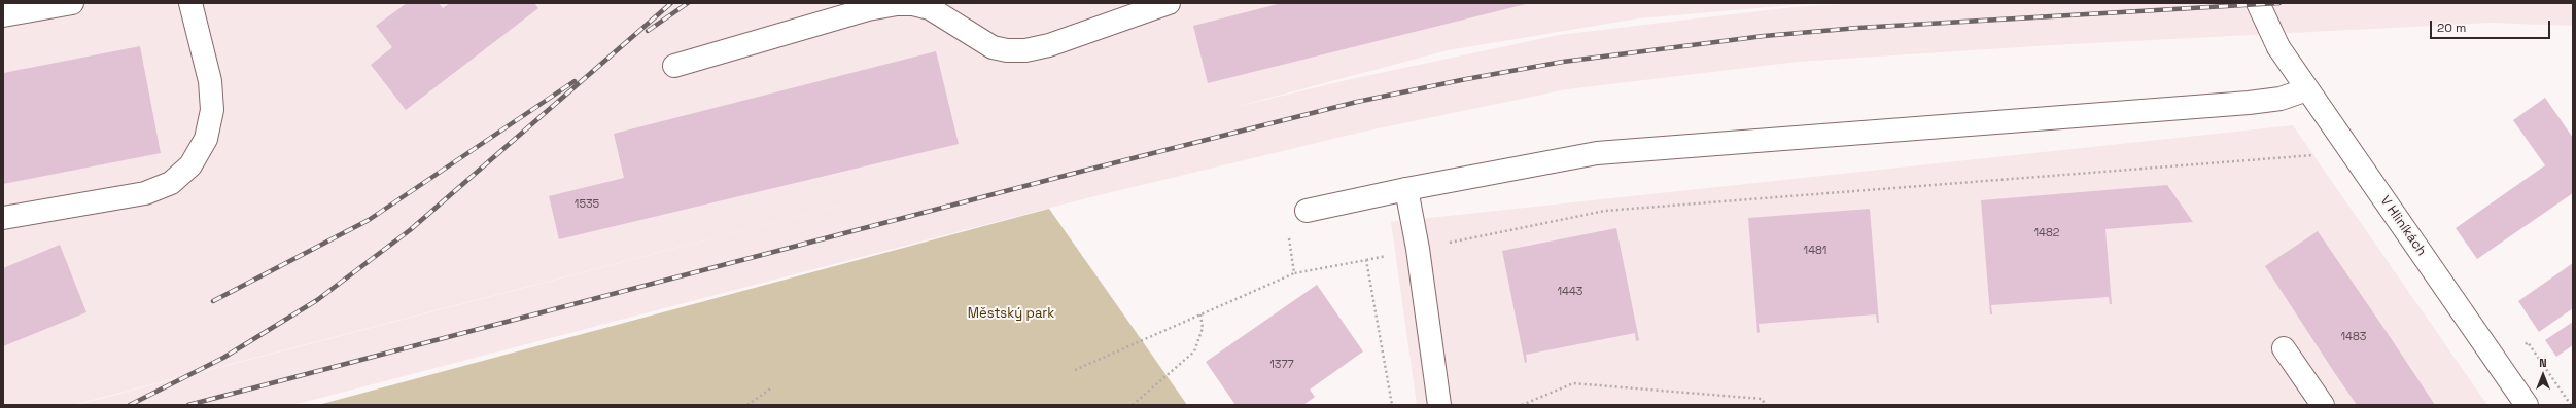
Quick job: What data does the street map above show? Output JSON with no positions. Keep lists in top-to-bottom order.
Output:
{
  "streets": {
    "street": ["V Hliníkách"]
  },
  "parks": ["Městský park"],
  "house_numbers": [
    "1535",
    "1482",
    "1481",
    "1443",
    "1483",
    "1377"
  ],
  "scale_bar": "20 m",
  "north": "top"
}
